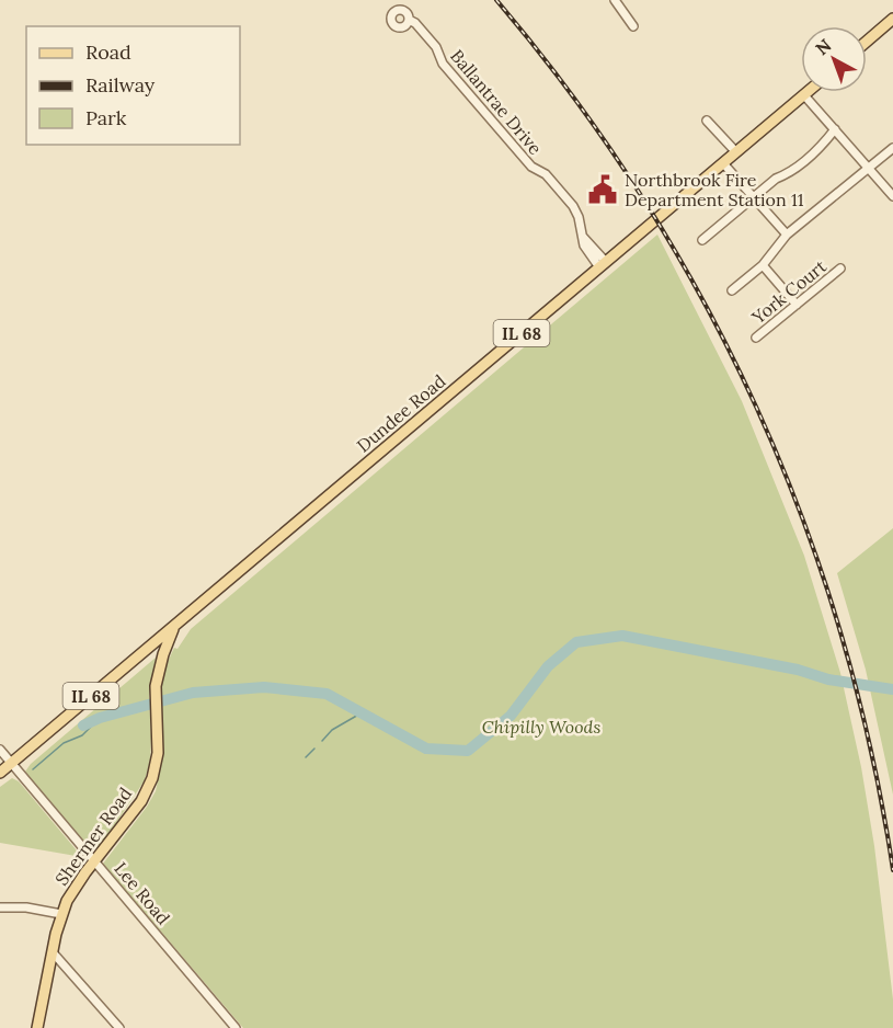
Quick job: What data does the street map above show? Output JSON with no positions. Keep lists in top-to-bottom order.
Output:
{
  "streets": {
    "main road": ["IL 68", "Dundee Road", "Shermer Road"],
    "street": ["Ballantrae Drive", "York Court", "Lee Road"]
  },
  "crossings": [
    ["Ballantrae Drive", "Dundee Road"],
    ["Dundee Road", "Shermer Road"],
    ["Dundee Road", "Lee Road"],
    ["Shermer Road", "Lee Road"]
  ],
  "parks": ["Chipilly Woods"],
  "places": {
    "public building": ["Northbrook Fire Department Station 11"]
  },
  "legend": ["Road", "Railway", "Park"],
  "north": "top left"
}
